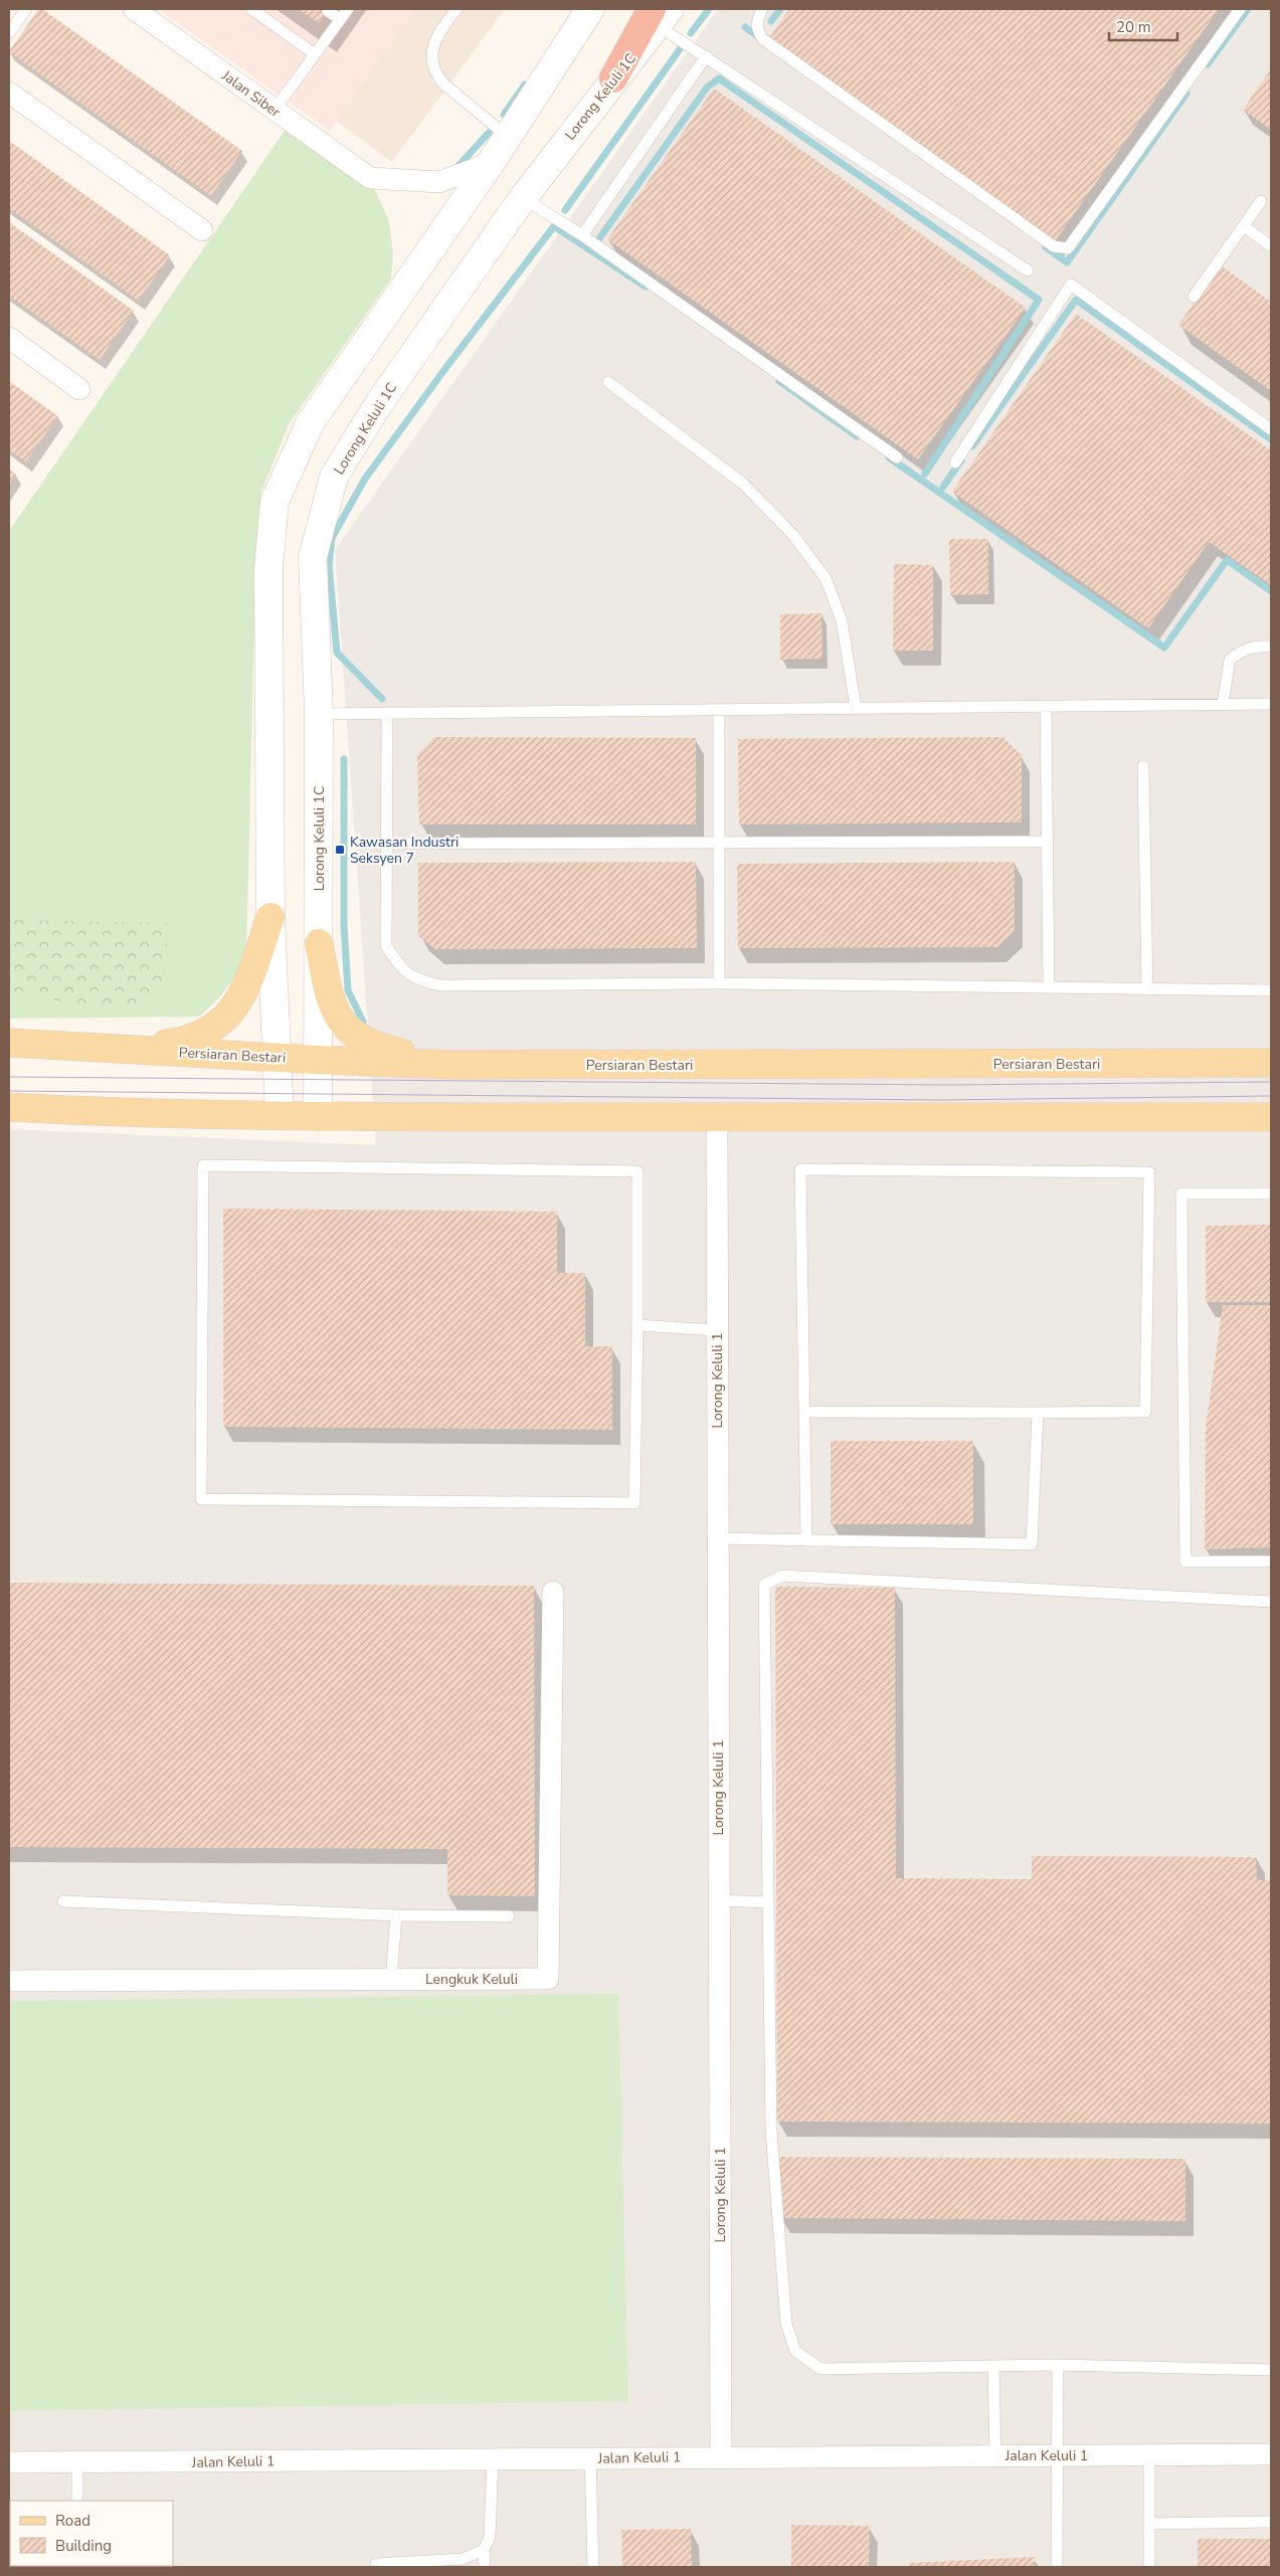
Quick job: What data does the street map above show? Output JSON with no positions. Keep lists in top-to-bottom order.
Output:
{
  "streets": {
    "main road": ["Persiaran Bestari"],
    "street": [
      "Jalan Siber",
      "Lorong Keluli 1C",
      "Lorong Keluli 1",
      "Lengkuk Keluli",
      "Jalan Keluli 1"
    ]
  },
  "crossings": [
    ["Lorong Keluli 1C", "Persiaran Bestari"],
    ["Lorong Keluli 1", "Jalan Keluli 1"]
  ],
  "places": {
    "transit": ["Kawasan Industri Seksyen 7"]
  },
  "legend": ["Road", "Building"],
  "scale_bar": "20 m"
}
